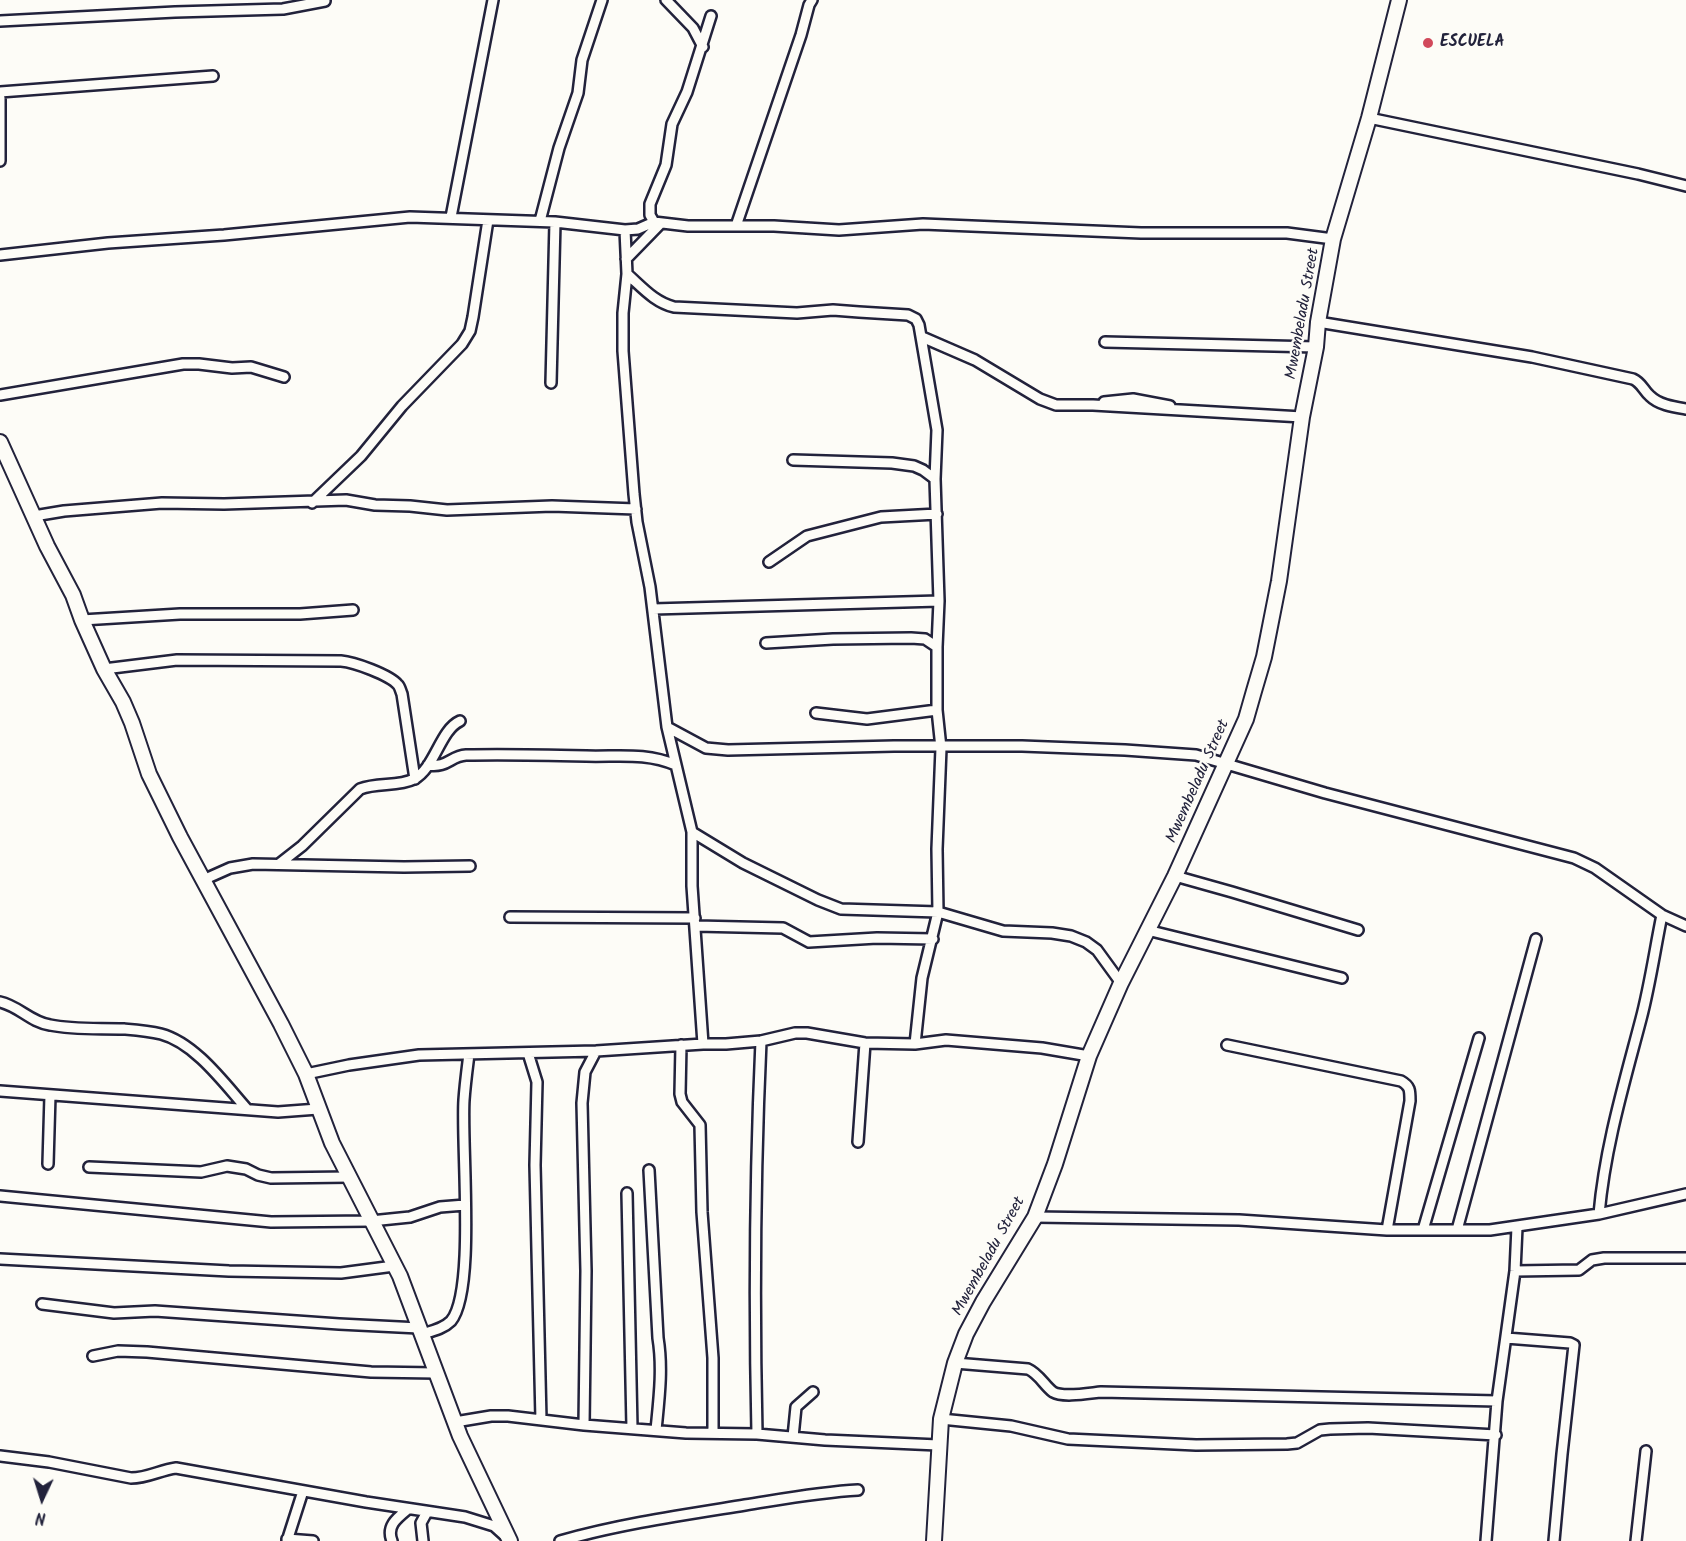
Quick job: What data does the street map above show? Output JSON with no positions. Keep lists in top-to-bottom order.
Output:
{
  "streets": {
    "street": ["Mwembeladu Street"]
  },
  "places": ["ESCUELA"],
  "north": "bottom"
}
